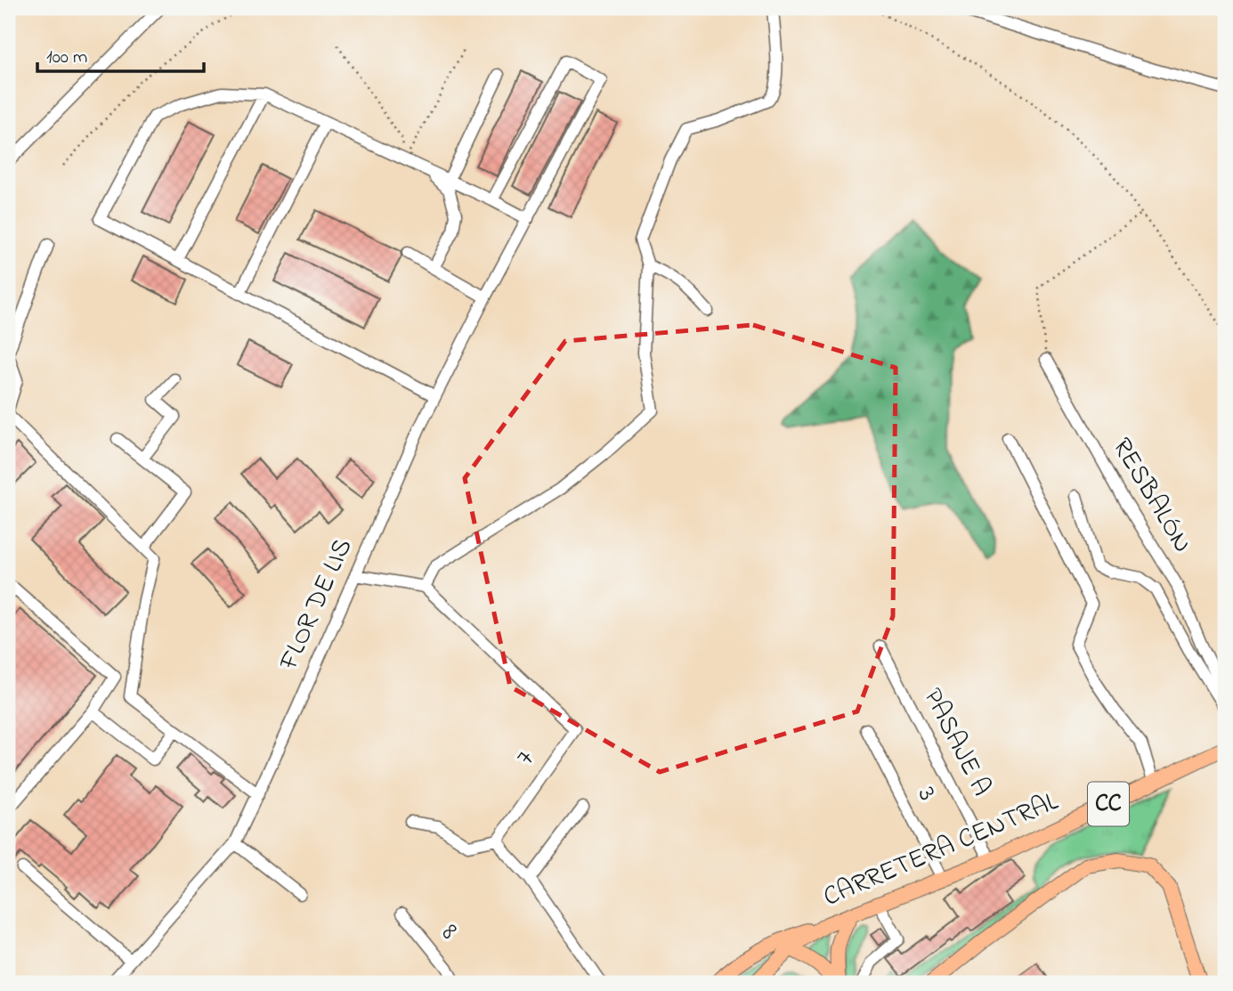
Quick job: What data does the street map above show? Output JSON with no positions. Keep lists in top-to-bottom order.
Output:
{
  "streets": {
    "main road": ["CC", "CARRETERA CENTRAL"],
    "street": [
      "RESBALÓN",
      "FLOR DE LIS",
      "PASAJE A",
      "7",
      "3",
      "8"
    ]
  },
  "crossings": [
    ["PASAJE A", "CARRETERA CENTRAL"],
    ["3", "CARRETERA CENTRAL"]
  ],
  "scale_bar": "100 m"
}
